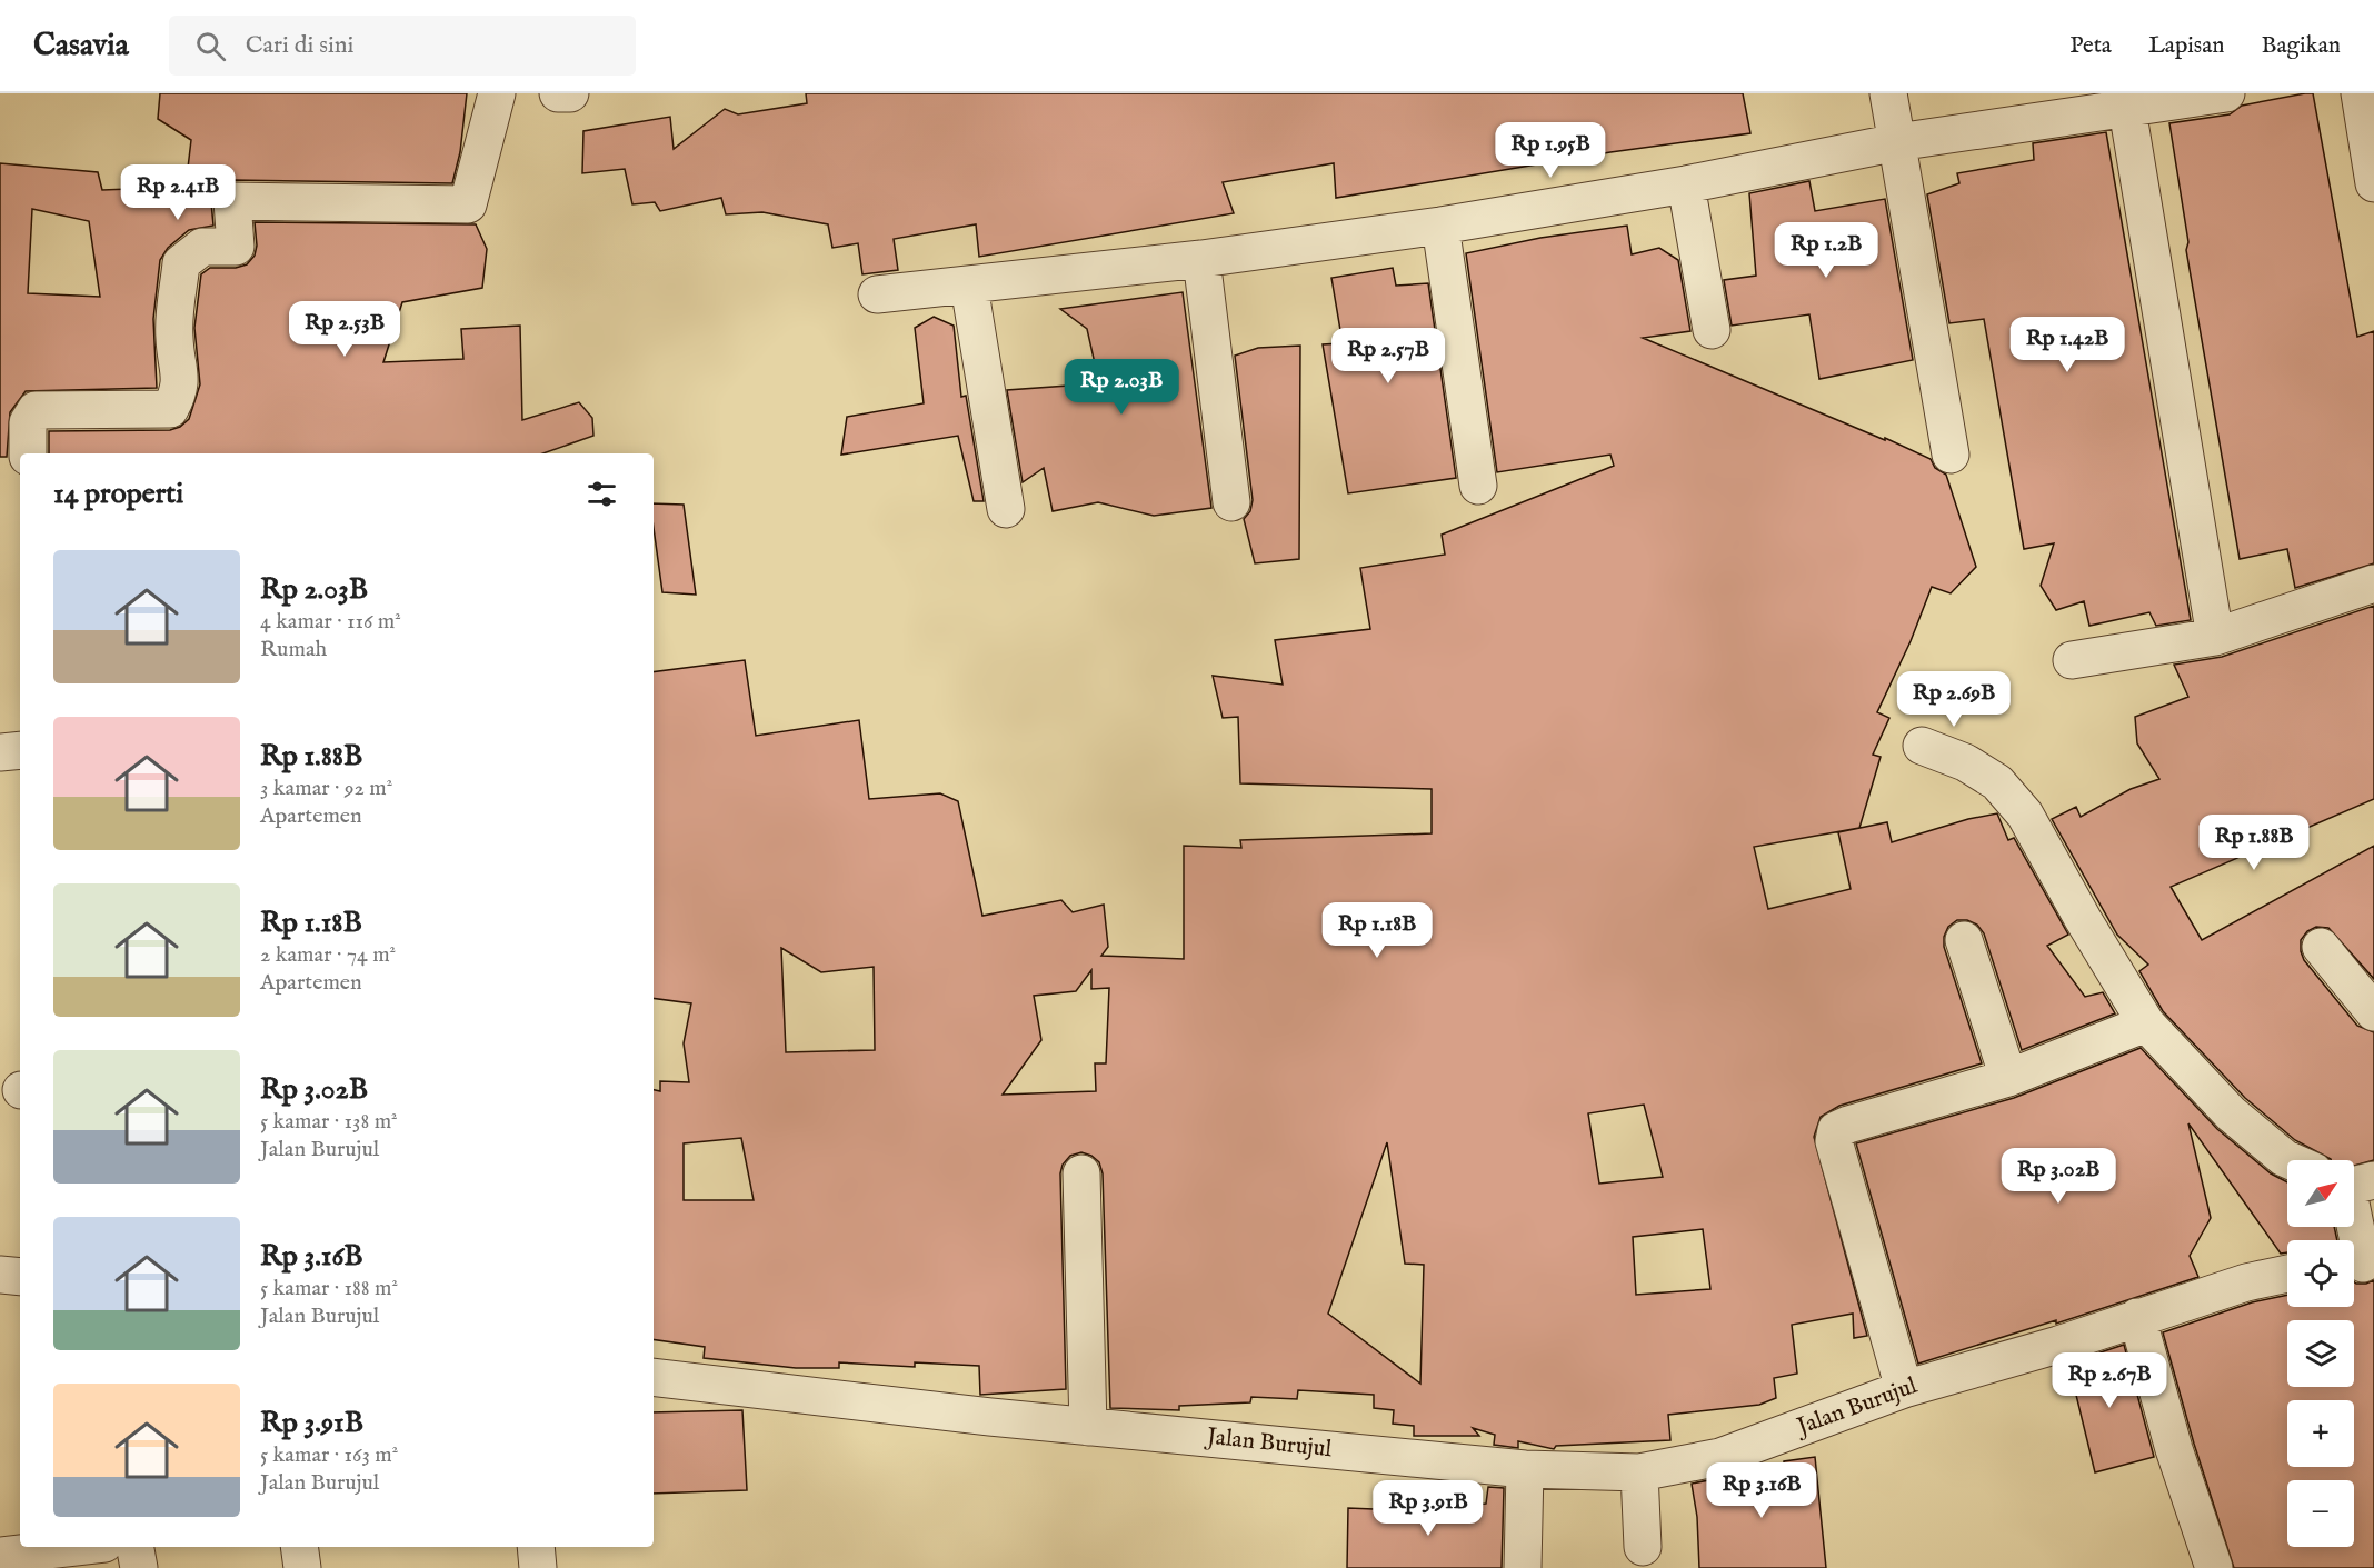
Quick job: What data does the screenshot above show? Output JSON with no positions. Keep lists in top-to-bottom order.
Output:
{
  "streets": {
    "street": ["Jalan Burujul"]
  },
  "north": "top right",
  "page": {
    "header": "Casavia",
    "search": "Cari di sini",
    "nav": ["Peta", "Lapisan", "Bagikan"],
    "price": [
      "Rp 1.95B",
      "Rp 2.41B",
      "Rp 1.2B",
      "Rp 2.53B",
      "Rp 1.42B",
      "Rp 2.57B",
      "Rp 2.03B",
      "Rp 2.69B",
      "Rp 1.88B",
      "Rp 1.18B",
      "Rp 3.02B",
      "Rp 2.67B",
      "Rp 3.16B",
      "Rp 3.91B"
    ],
    "heading": "14 properti",
    "list": [
      {
        "name": "Rp 2.03B",
        "note": "4 kamar · 116 m² · Rumah"
      },
      {
        "name": "Rp 1.88B",
        "note": "3 kamar · 92 m² · Apartemen"
      },
      {
        "name": "Rp 1.18B",
        "note": "2 kamar · 74 m² · Apartemen"
      },
      {
        "name": "Rp 3.02B",
        "note": "5 kamar · 138 m² · Jalan Burujul"
      },
      {
        "name": "Rp 3.16B",
        "note": "5 kamar · 188 m² · Jalan Burujul"
      },
      {
        "name": "Rp 3.91B",
        "note": "5 kamar · 163 m² · Jalan Burujul"
      }
    ],
    "map_buttons": ["+", "−"]
  }
}
